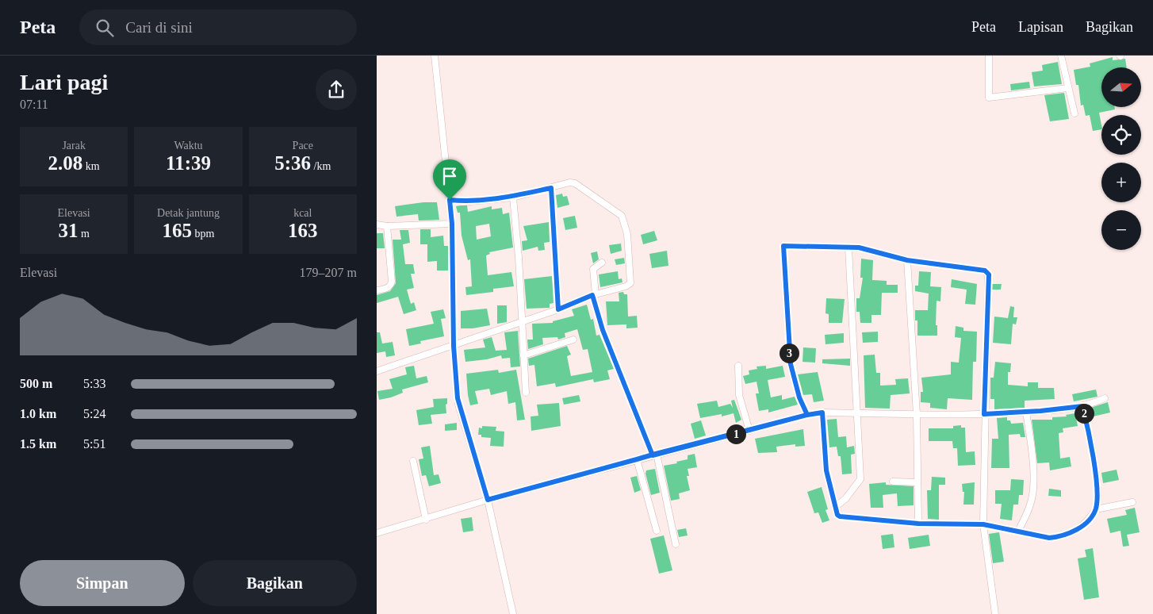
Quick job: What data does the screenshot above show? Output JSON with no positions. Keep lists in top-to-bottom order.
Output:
{
  "north": "right",
  "page": {
    "header": "Peta",
    "search": "Cari di sini",
    "nav": ["Peta", "Lapisan", "Bagikan"],
    "heading": ["Lari pagi", "07:11"],
    "map_buttons": ["+", "−"],
    "stats": [
      ["Jarak", "2.08 km"],
      ["Waktu", "11:39"],
      ["Pace", "5:36 /km"],
      ["Elevasi", "31 m"],
      ["Detak jantung", "165 bpm"],
      ["kcal", "163"]
    ],
    "chart": ["Elevasi", "179–207 m"],
    "pins": ["3", "2", "1"],
    "list": [
      {
        "name": "500 m",
        "note": "5:33"
      },
      {
        "name": "1.0 km",
        "note": "5:24"
      },
      {
        "name": "1.5 km",
        "note": "5:51"
      }
    ],
    "buttons": ["Simpan", "Bagikan"]
  }
}
